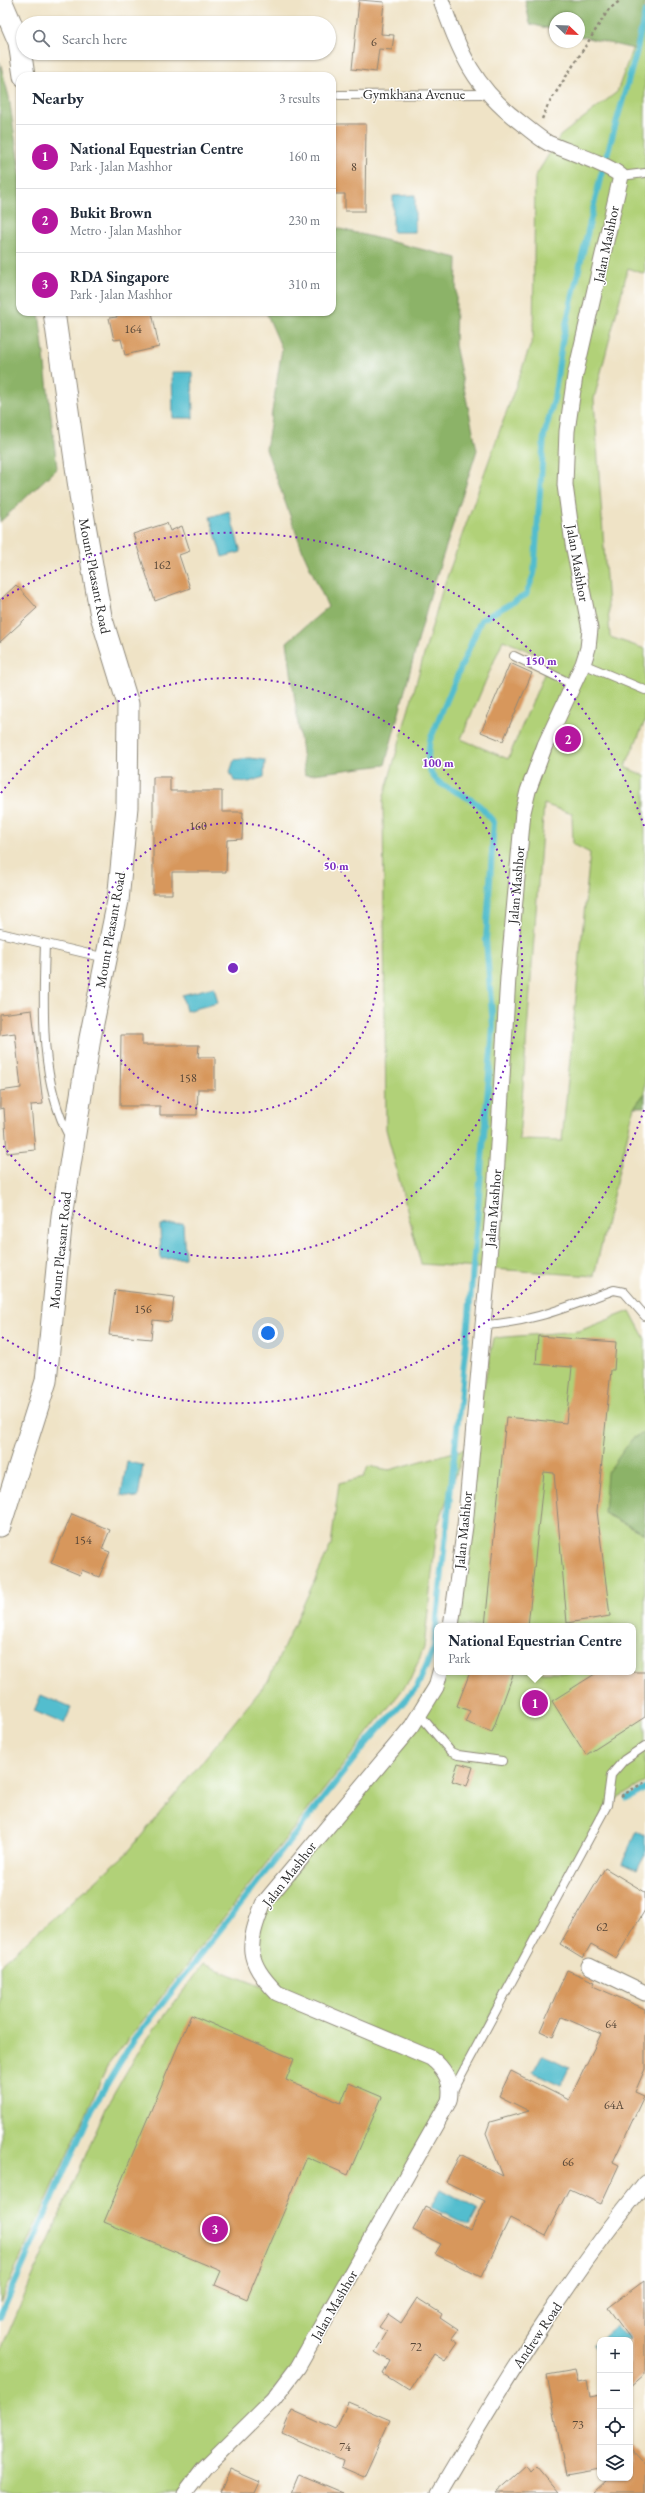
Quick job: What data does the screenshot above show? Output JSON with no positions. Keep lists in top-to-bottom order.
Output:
{
  "streets": {
    "street": [
      "Gymkhana Avenue",
      "Jalan Mashhor",
      "Mount Pleasant Road",
      "Andrew Road"
    ]
  },
  "crossings": [
    ["Gymkhana Avenue", "Jalan Mashhor"]
  ],
  "house_numbers": [
    "6",
    "8",
    "164",
    "162",
    "160",
    "158",
    "156",
    "154",
    "62",
    "64",
    "64A",
    "66",
    "72",
    "73",
    "74"
  ],
  "north": "bottom right",
  "page": {
    "search": "Search here",
    "heading": ["Nearby", "3 results"],
    "list": [
      {
        "mark": "1",
        "name": "National Equestrian Centre",
        "note": "Park · Jalan Mashhor",
        "value": "160 m"
      },
      {
        "mark": "2",
        "name": "Bukit Brown",
        "note": "Metro · Jalan Mashhor",
        "value": "230 m"
      },
      {
        "mark": "3",
        "name": "RDA Singapore",
        "note": "Park · Jalan Mashhor",
        "value": "310 m"
      }
    ],
    "pins": ["2", "1", "3"],
    "popup": ["National Equestrian Centre", "Park"],
    "map_buttons": ["+", "−"]
  },
  "rings": ["150 m", "100 m", "50 m"]
}
